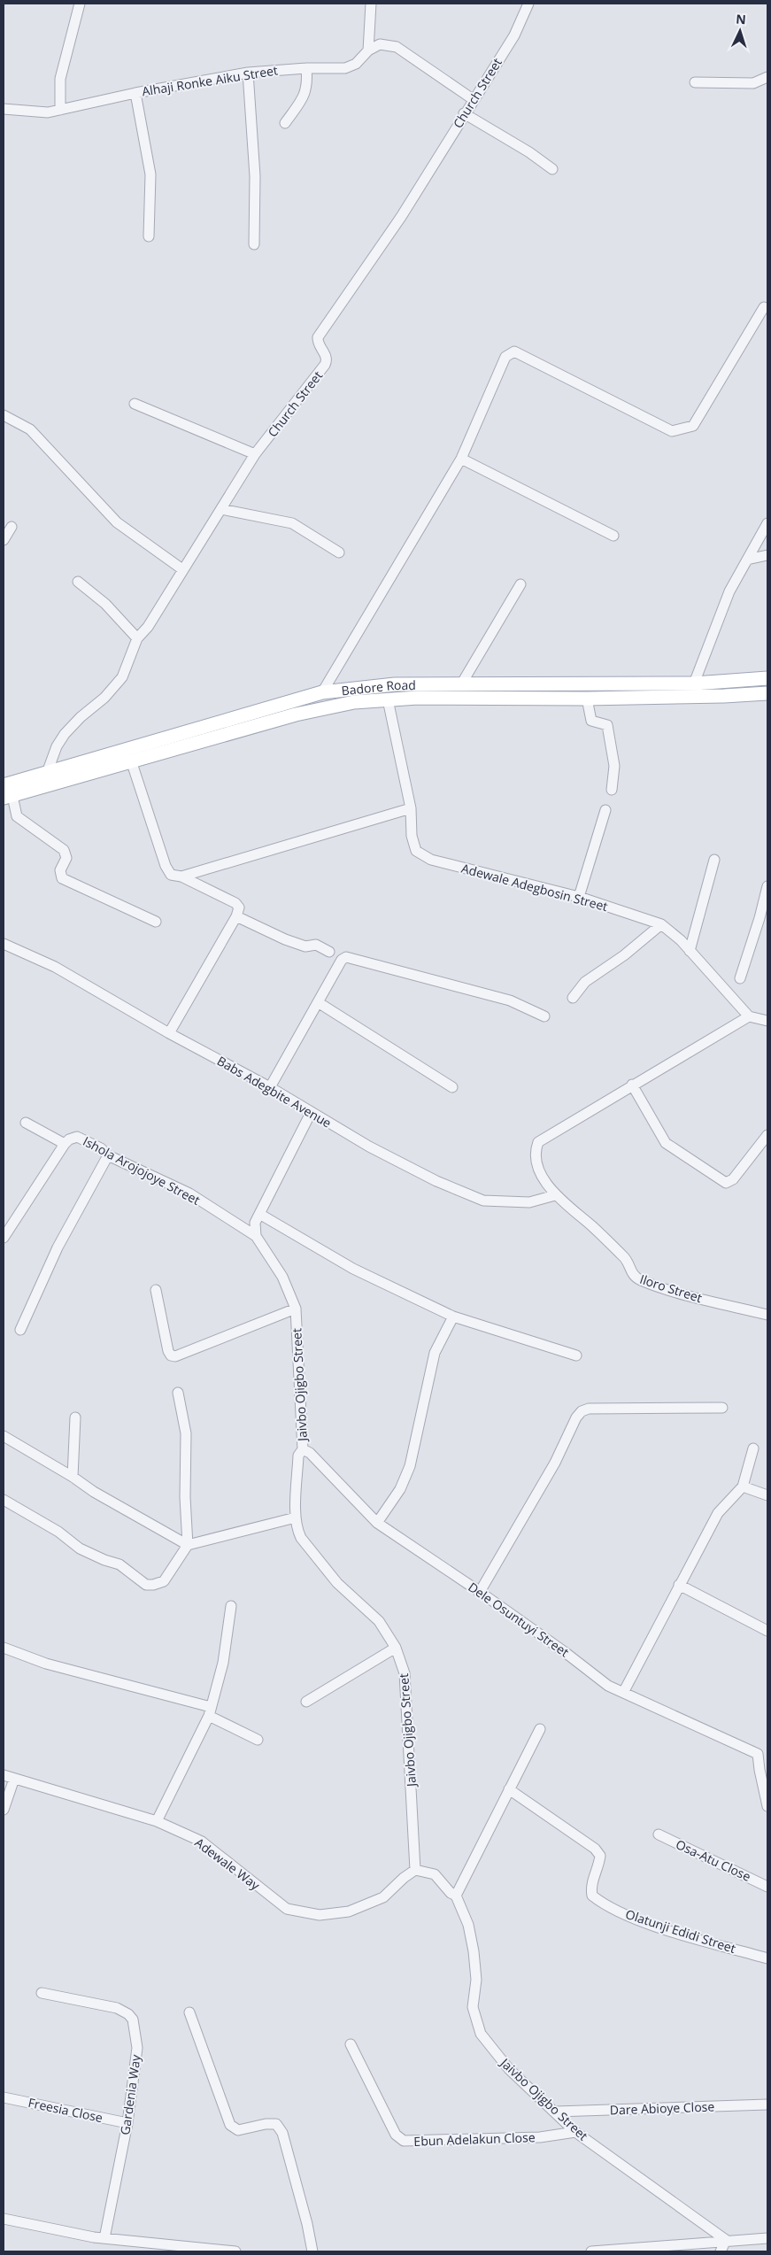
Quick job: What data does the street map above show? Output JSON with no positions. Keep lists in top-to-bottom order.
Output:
{
  "streets": {
    "main road": ["Badore Road"],
    "street": [
      "Alhaji Ronke Aiku Street",
      "Church Street",
      "Adewale Adegbosin Street",
      "Babs Adegbite Avenue",
      "Ishola Arojojoye Street",
      "Iloro Street",
      "Jaivbo Ojigbo Street",
      "Dele Osuntuyi Street",
      "Osa-Atu Close",
      "Adewale Way",
      "Olatunji Edidi Street",
      "Gardenia Way",
      "Dare Abioye Close",
      "Freesia Close",
      "Ebun Adelakun Close"
    ]
  },
  "crossings": [
    ["Alhaji Ronke Aiku Street", "Church Street"],
    ["Church Street", "Badore Road"],
    ["Badore Road", "Adewale Adegbosin Street"],
    ["Babs Adegbite Avenue", "Iloro Street"],
    ["Ishola Arojojoye Street", "Jaivbo Ojigbo Street"],
    ["Jaivbo Ojigbo Street", "Dele Osuntuyi Street"],
    ["Jaivbo Ojigbo Street", "Adewale Way"],
    ["Jaivbo Ojigbo Street", "Dare Abioye Close"],
    ["Jaivbo Ojigbo Street", "Ebun Adelakun Close"],
    ["Gardenia Way", "Freesia Close"]
  ],
  "north": "top"
}
